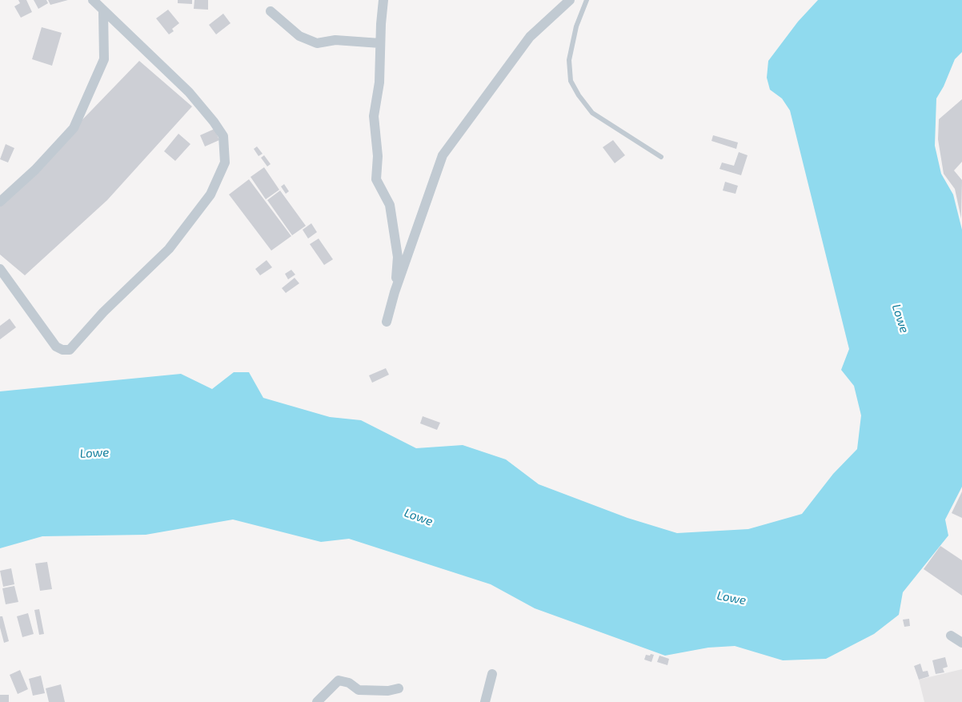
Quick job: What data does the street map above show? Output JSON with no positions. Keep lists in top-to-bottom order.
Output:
{
  "water": ["Lowe"]
}
